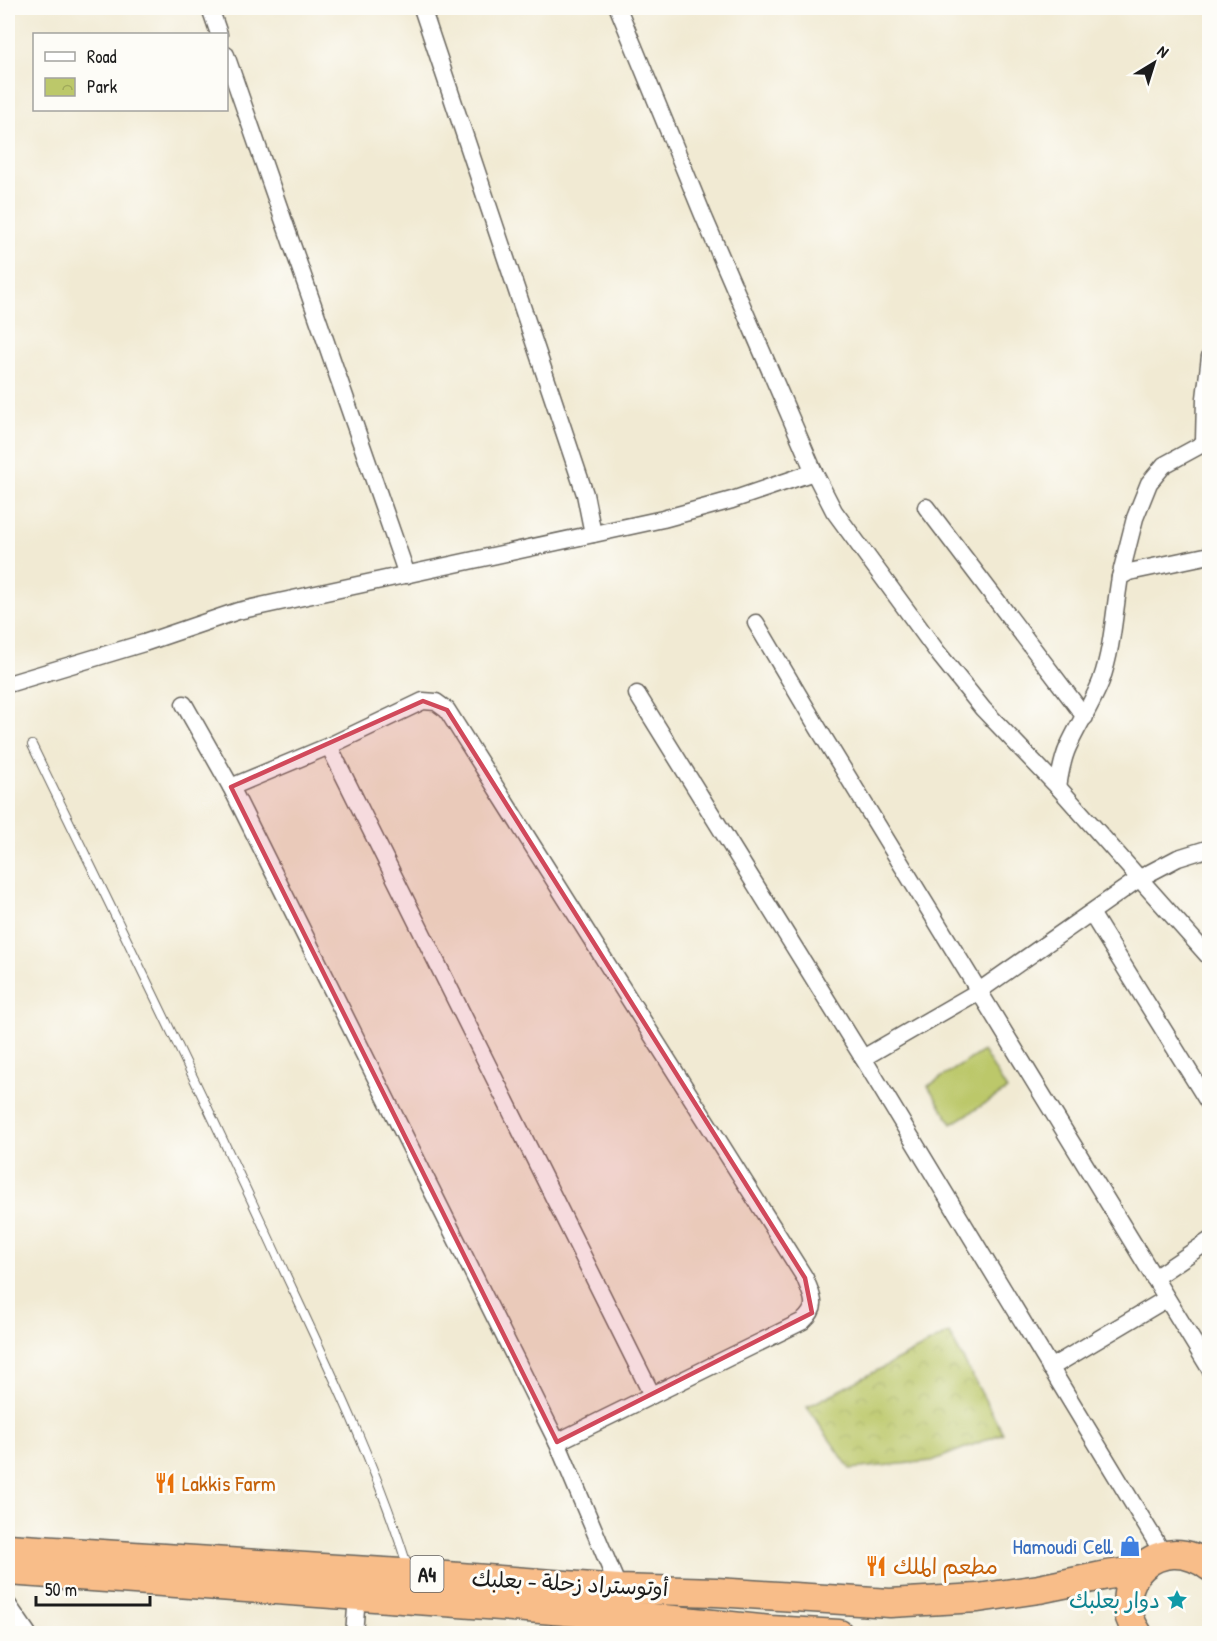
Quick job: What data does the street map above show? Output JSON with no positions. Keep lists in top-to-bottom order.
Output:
{
  "streets": {
    "highway": ["A4", "أوتوستراد زحلة - بعلبك"]
  },
  "crossings": [
    ["A4", "أوتوستراد زحلة - بعلبك"]
  ],
  "places": {
    "restaurant": ["Lakkis Farm", "مطعم الملك"],
    "shop": ["Hamoudi Cell"],
    "place": ["دوار بعلبك"]
  },
  "legend": ["Road", "Park"],
  "scale_bar": "50 m",
  "north": "top right"
}
